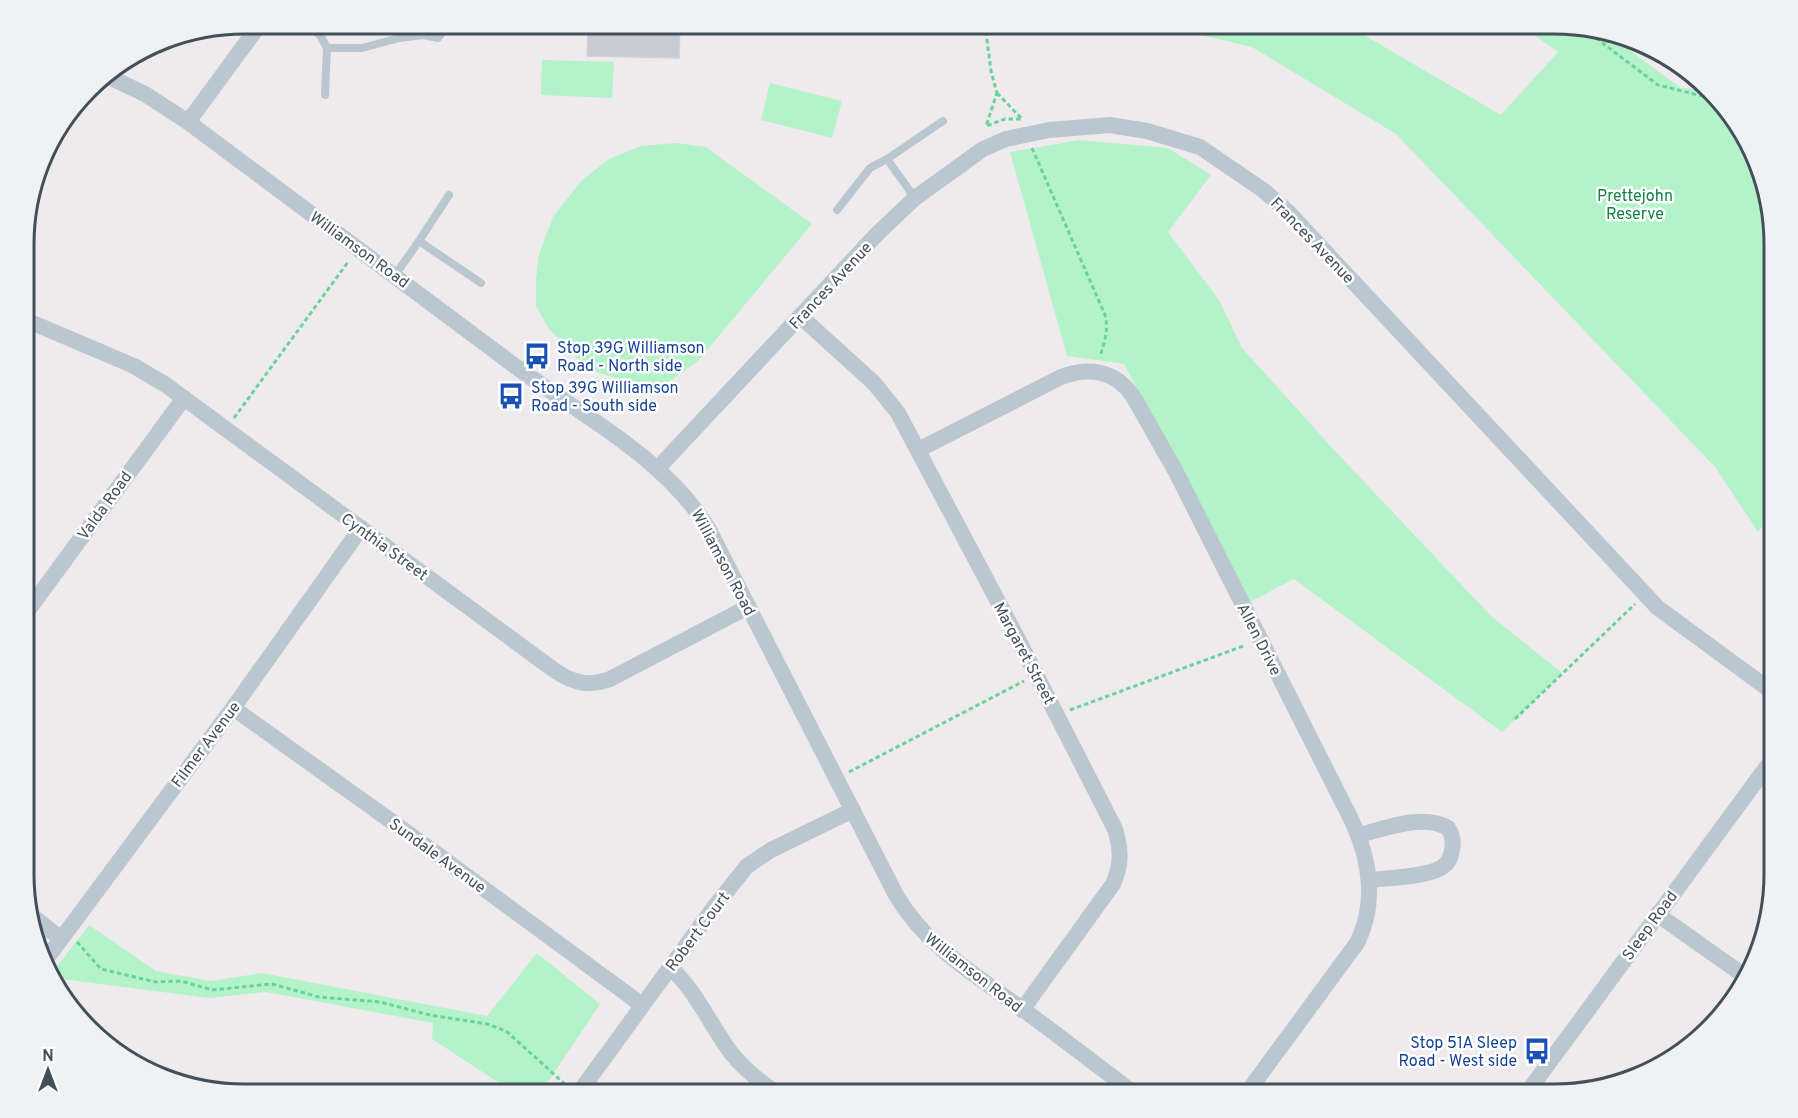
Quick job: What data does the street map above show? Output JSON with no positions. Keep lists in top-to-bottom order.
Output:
{
  "streets": {
    "street": [
      "Frances Avenue",
      "Williamson Road",
      "Valda Road",
      "Cynthia Street",
      "Allen Drive",
      "Margaret Street",
      "Filmer Avenue",
      "Sundale Avenue",
      "Sleep Road",
      "Robert Court"
    ]
  },
  "crossings": [
    ["Frances Avenue", "Williamson Road"],
    ["Frances Avenue", "Margaret Street"],
    ["Williamson Road", "Cynthia Street"],
    ["Williamson Road", "Margaret Street"],
    ["Williamson Road", "Robert Court"],
    ["Valda Road", "Cynthia Street"],
    ["Cynthia Street", "Filmer Avenue"],
    ["Allen Drive", "Margaret Street"],
    ["Filmer Avenue", "Sundale Avenue"],
    ["Sundale Avenue", "Robert Court"]
  ],
  "parks": ["Prettejohn Reserve"],
  "places": {
    "bus stop": ["Stop 39G Williamson Road - North side", "Stop 39G Williamson Road - South side", "Stop 51A Sleep Road - West side"]
  },
  "north": "top"
}
